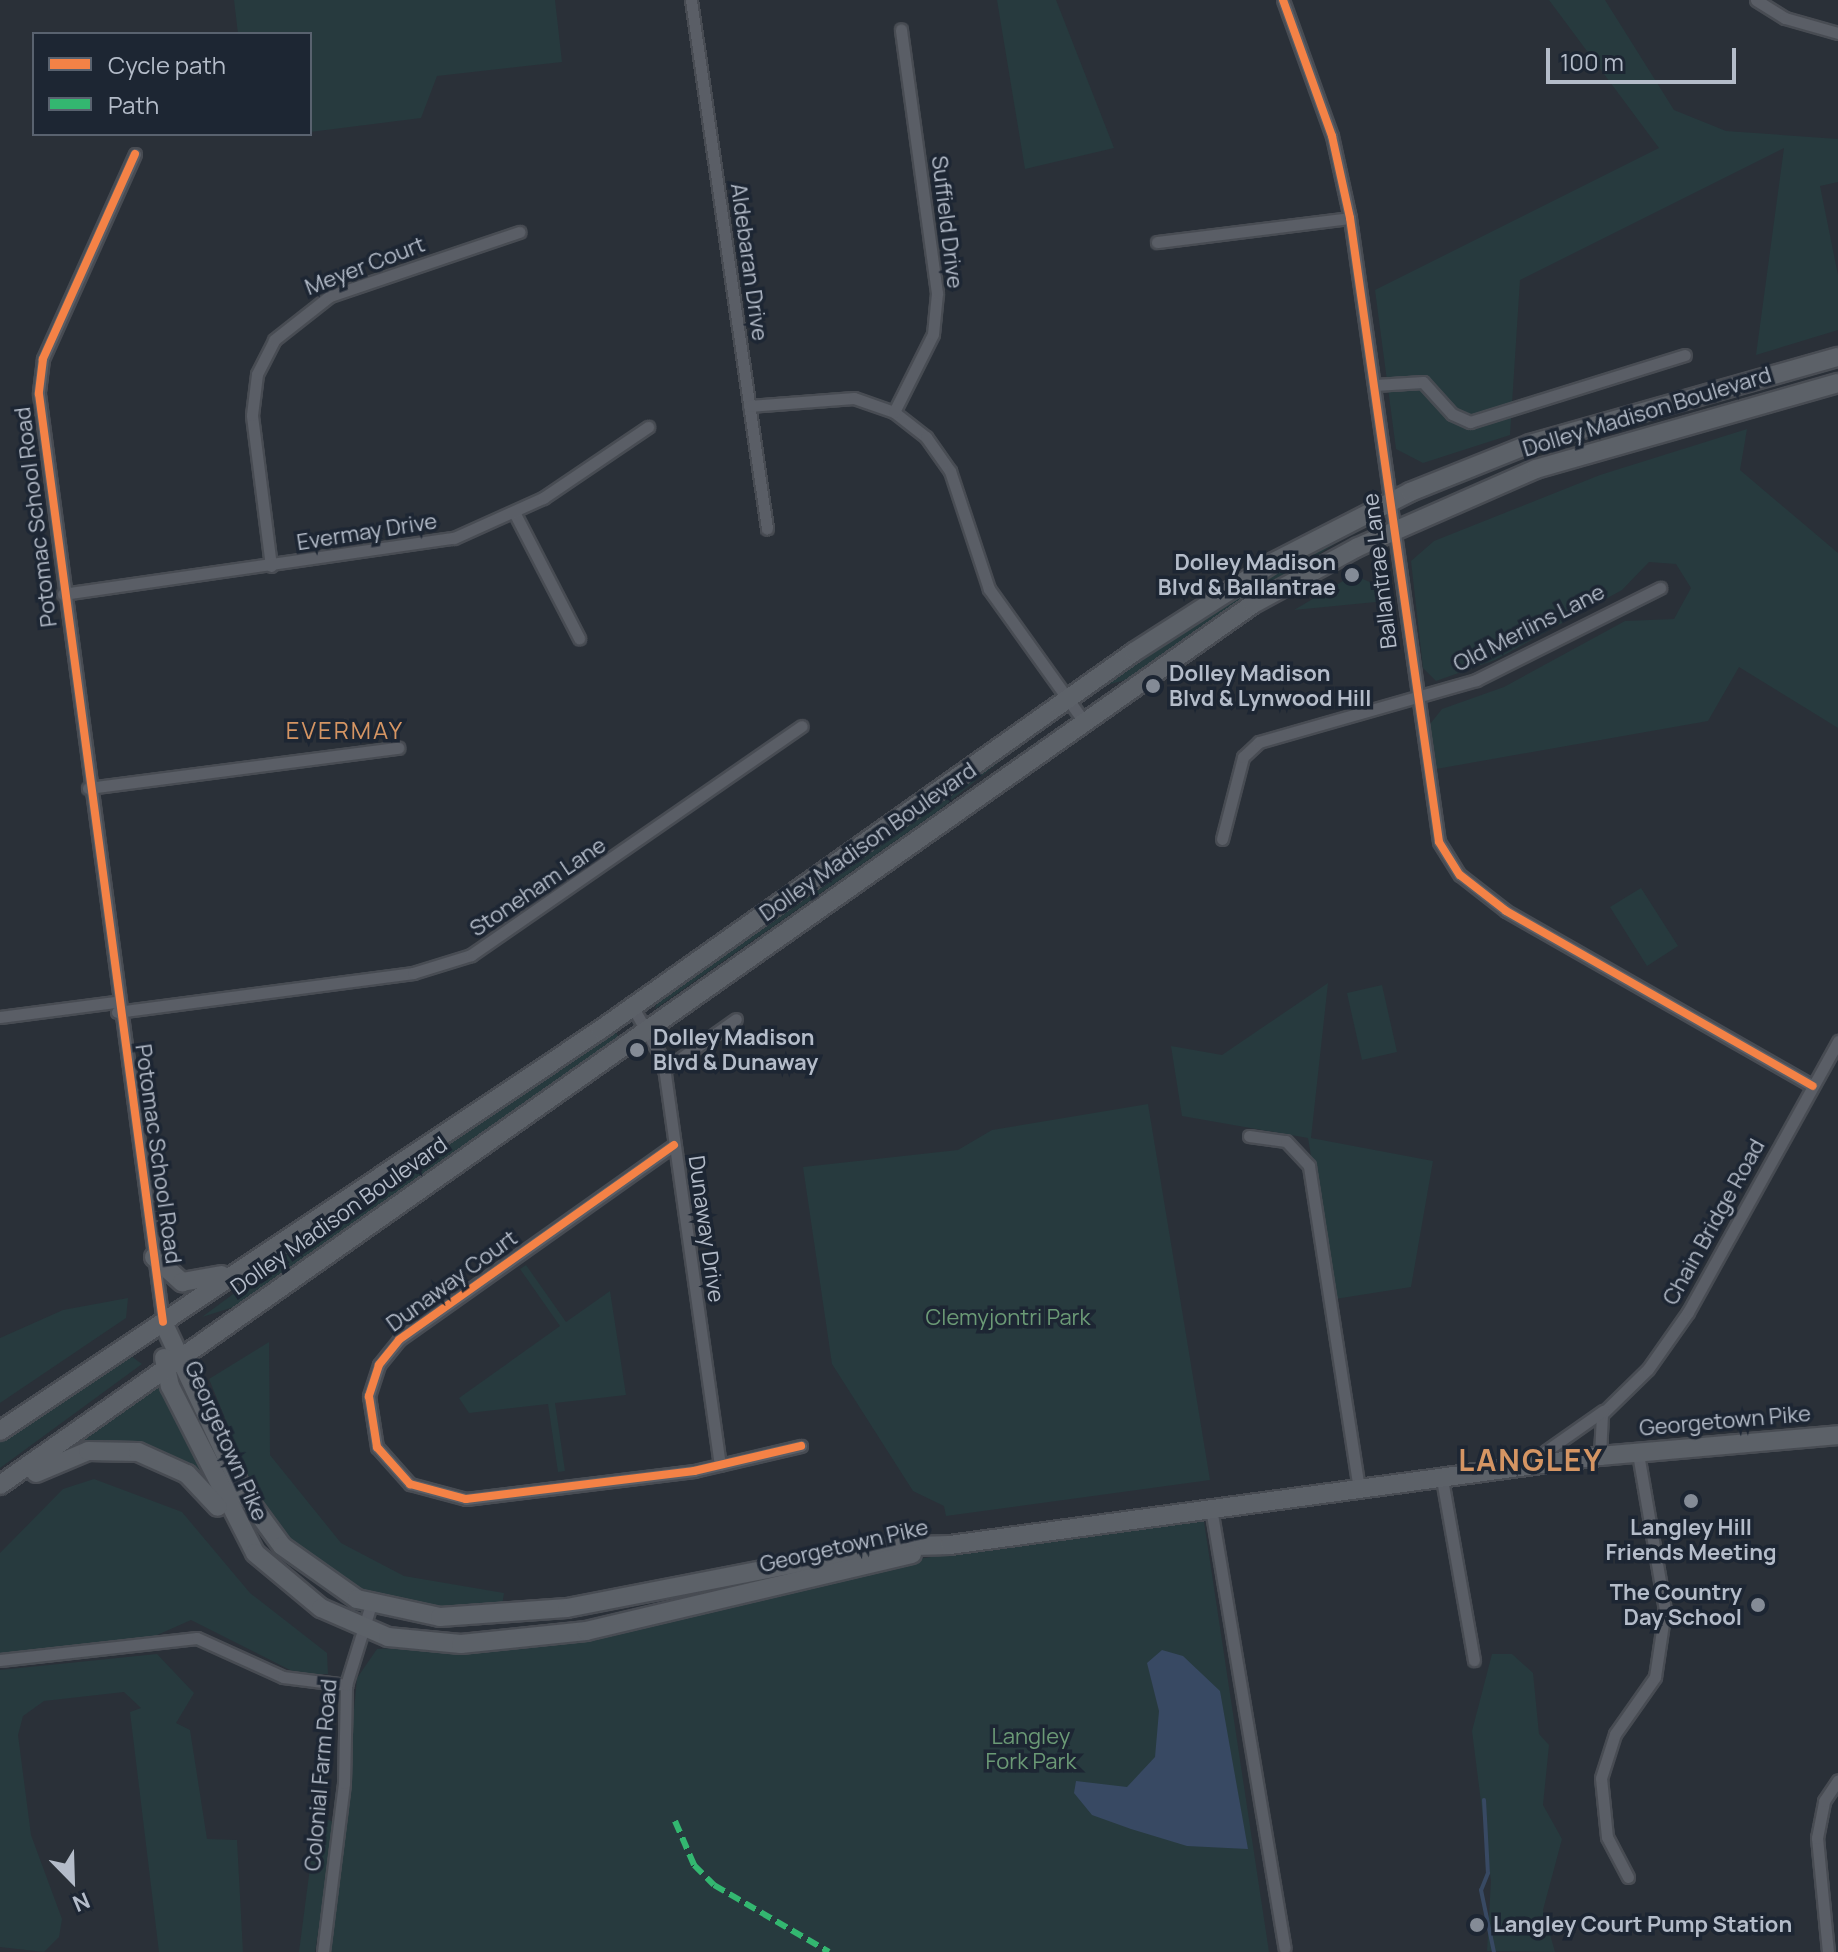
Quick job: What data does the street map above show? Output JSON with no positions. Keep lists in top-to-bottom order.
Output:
{
  "streets": {
    "main road": ["Dolley Madison Boulevard", "Georgetown Pike"],
    "street": [
      "Suffield Drive",
      "Aldebaran Drive",
      "Meyer Court",
      "Potomac School Road",
      "Evermay Drive",
      "Ballantrae Lane",
      "Old Merlins Lane",
      "Stoneham Lane",
      "Chain Bridge Road",
      "Dunaway Drive",
      "Dunaway Court",
      "Colonial Farm Road"
    ]
  },
  "crossings": [
    ["Meyer Court", "Evermay Drive"],
    ["Dolley Madison Boulevard", "Potomac School Road"],
    ["Dolley Madison Boulevard", "Ballantrae Lane"],
    ["Dolley Madison Boulevard", "Dunaway Drive"],
    ["Dolley Madison Boulevard", "Georgetown Pike"],
    ["Potomac School Road", "Evermay Drive"],
    ["Potomac School Road", "Stoneham Lane"],
    ["Potomac School Road", "Georgetown Pike"],
    ["Ballantrae Lane", "Old Merlins Lane"],
    ["Ballantrae Lane", "Chain Bridge Road"],
    ["Chain Bridge Road", "Georgetown Pike"],
    ["Dunaway Drive", "Dunaway Court"],
    ["Georgetown Pike", "Colonial Farm Road"]
  ],
  "districts": ["EVERMAY", "LANGLEY"],
  "parks": ["Clemyjontri Park", "Langley Fork Park"],
  "places": [
    "Dolley Madison Blvd & Ballantrae",
    "Dolley Madison Blvd & Lynwood Hill",
    "Dolley Madison Blvd & Dunaway",
    "Langley Hill Friends Meeting",
    "The Country Day School",
    "Langley Court Pump Station"
  ],
  "legend": ["Cycle path", "Path"],
  "scale_bar": "100 m",
  "north": "bottom right"
}
